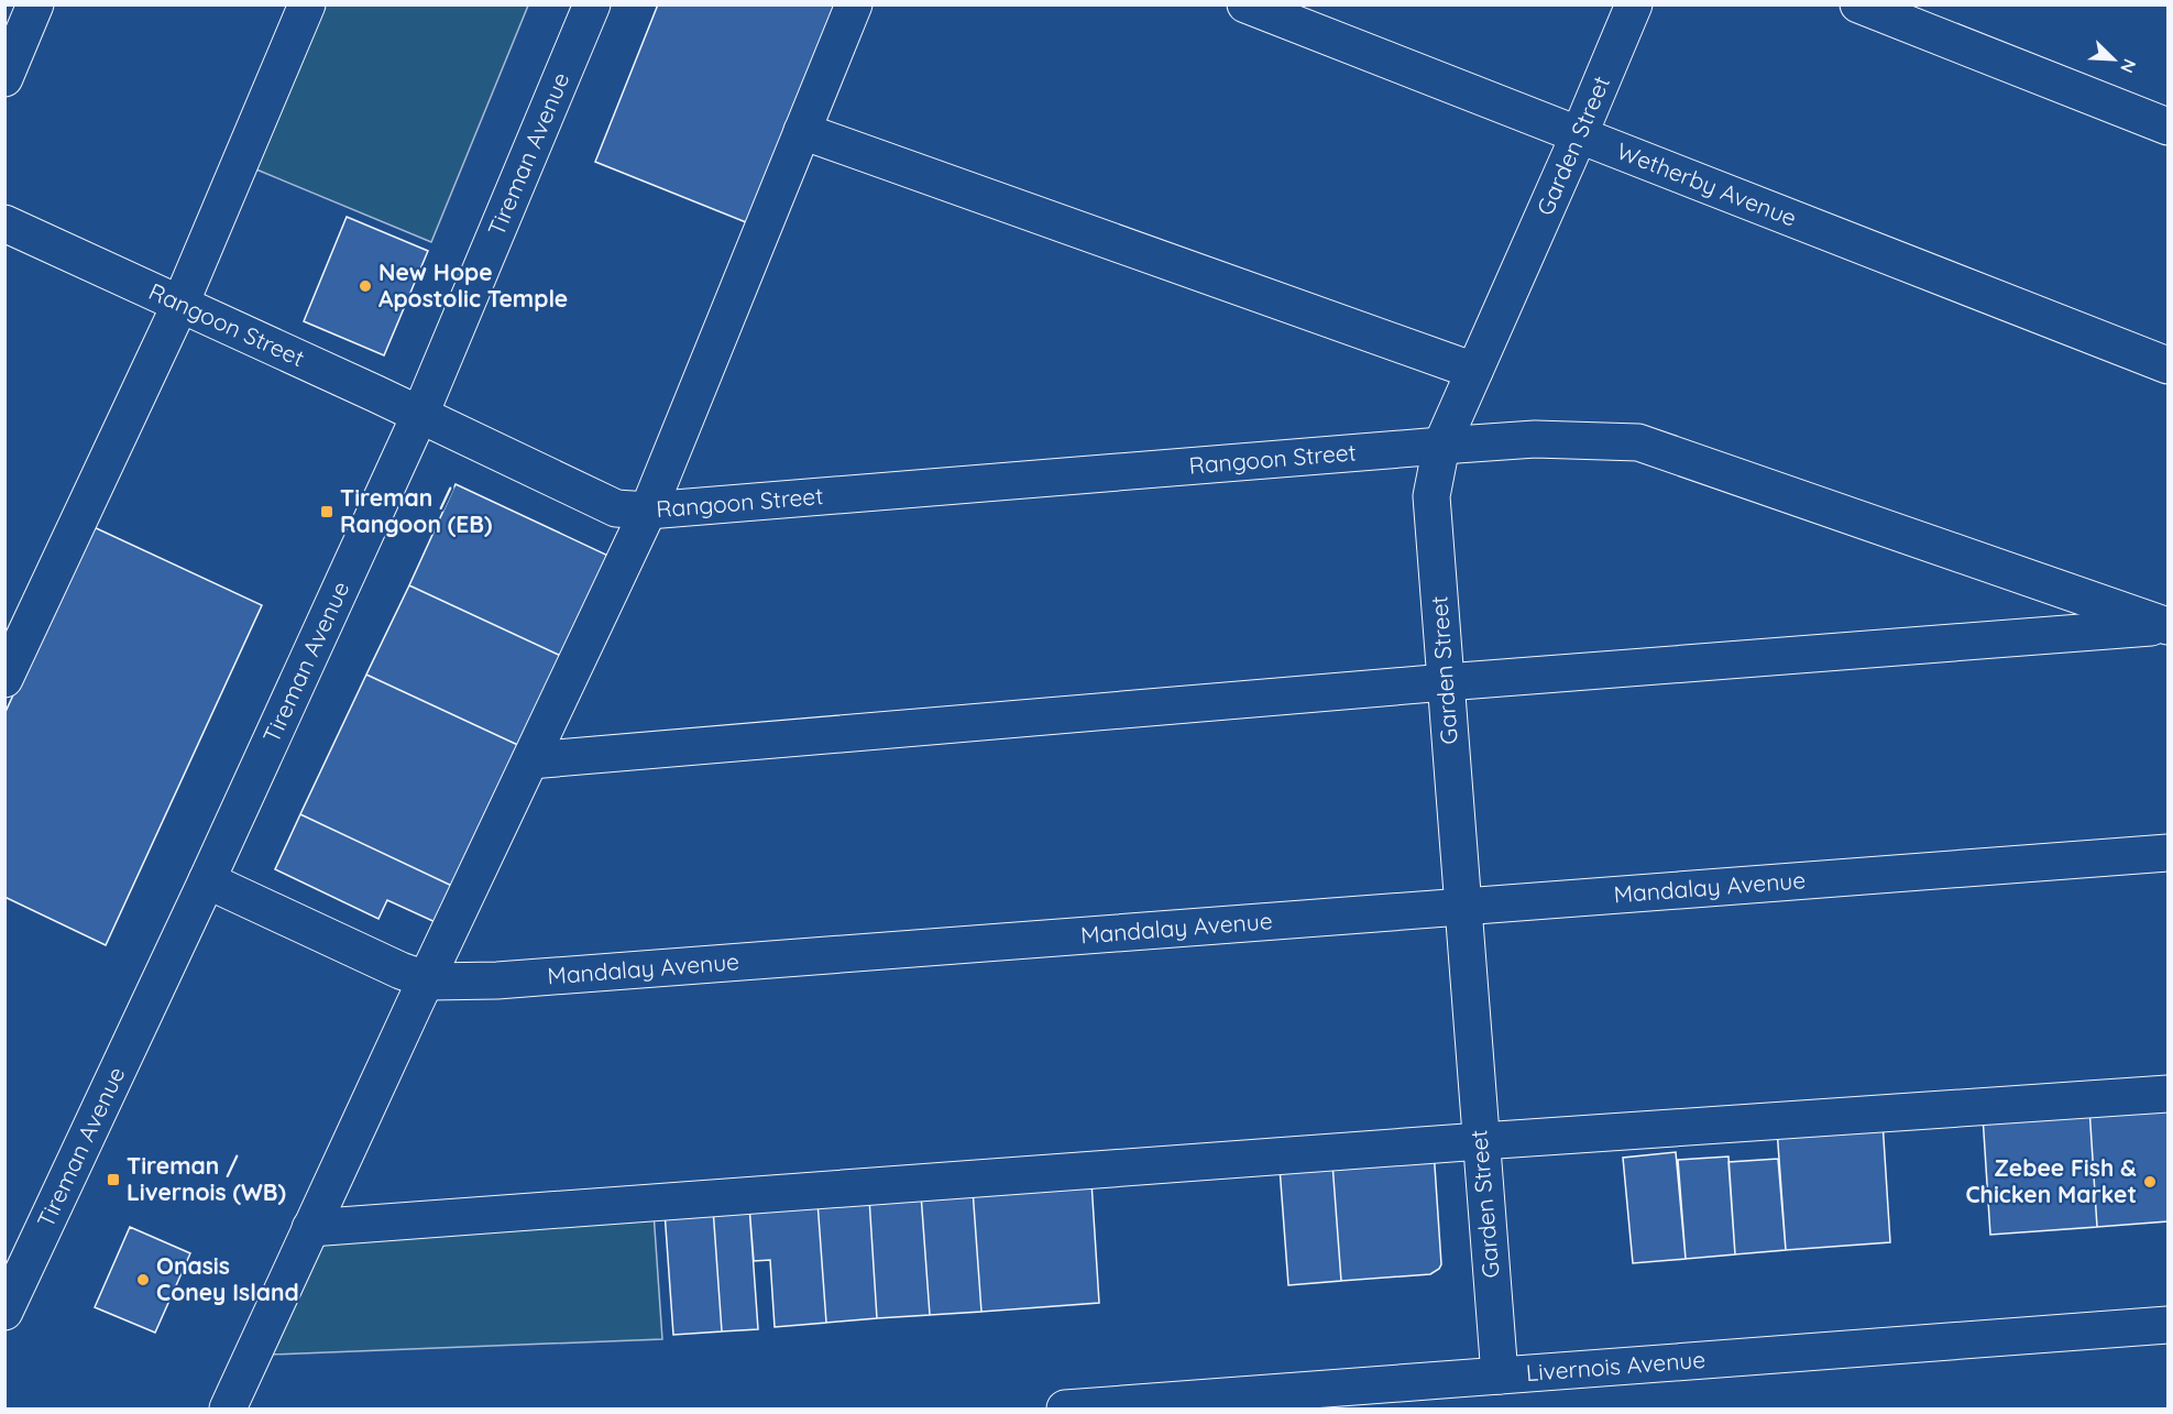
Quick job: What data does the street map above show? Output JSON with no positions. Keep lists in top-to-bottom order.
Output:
{
  "streets": {
    "street": [
      "Garden Street",
      "Tireman Avenue",
      "Wetherby Avenue",
      "Rangoon Street",
      "Mandalay Avenue",
      "Livernois Avenue"
    ]
  },
  "crossings": [
    ["Garden Street", "Wetherby Avenue"],
    ["Garden Street", "Rangoon Street"],
    ["Garden Street", "Mandalay Avenue"],
    ["Garden Street", "Livernois Avenue"],
    ["Tireman Avenue", "Rangoon Street"],
    ["Tireman Avenue", "Mandalay Avenue"]
  ],
  "places": {
    "other": ["New Hope Apostolic Temple", "Zebee Fish & Chicken Market", "Onasis Coney Island"],
    "transit": ["Tireman / Rangoon (EB)", "Tireman / Livernois (WB)"]
  },
  "north": "bottom right"
}
